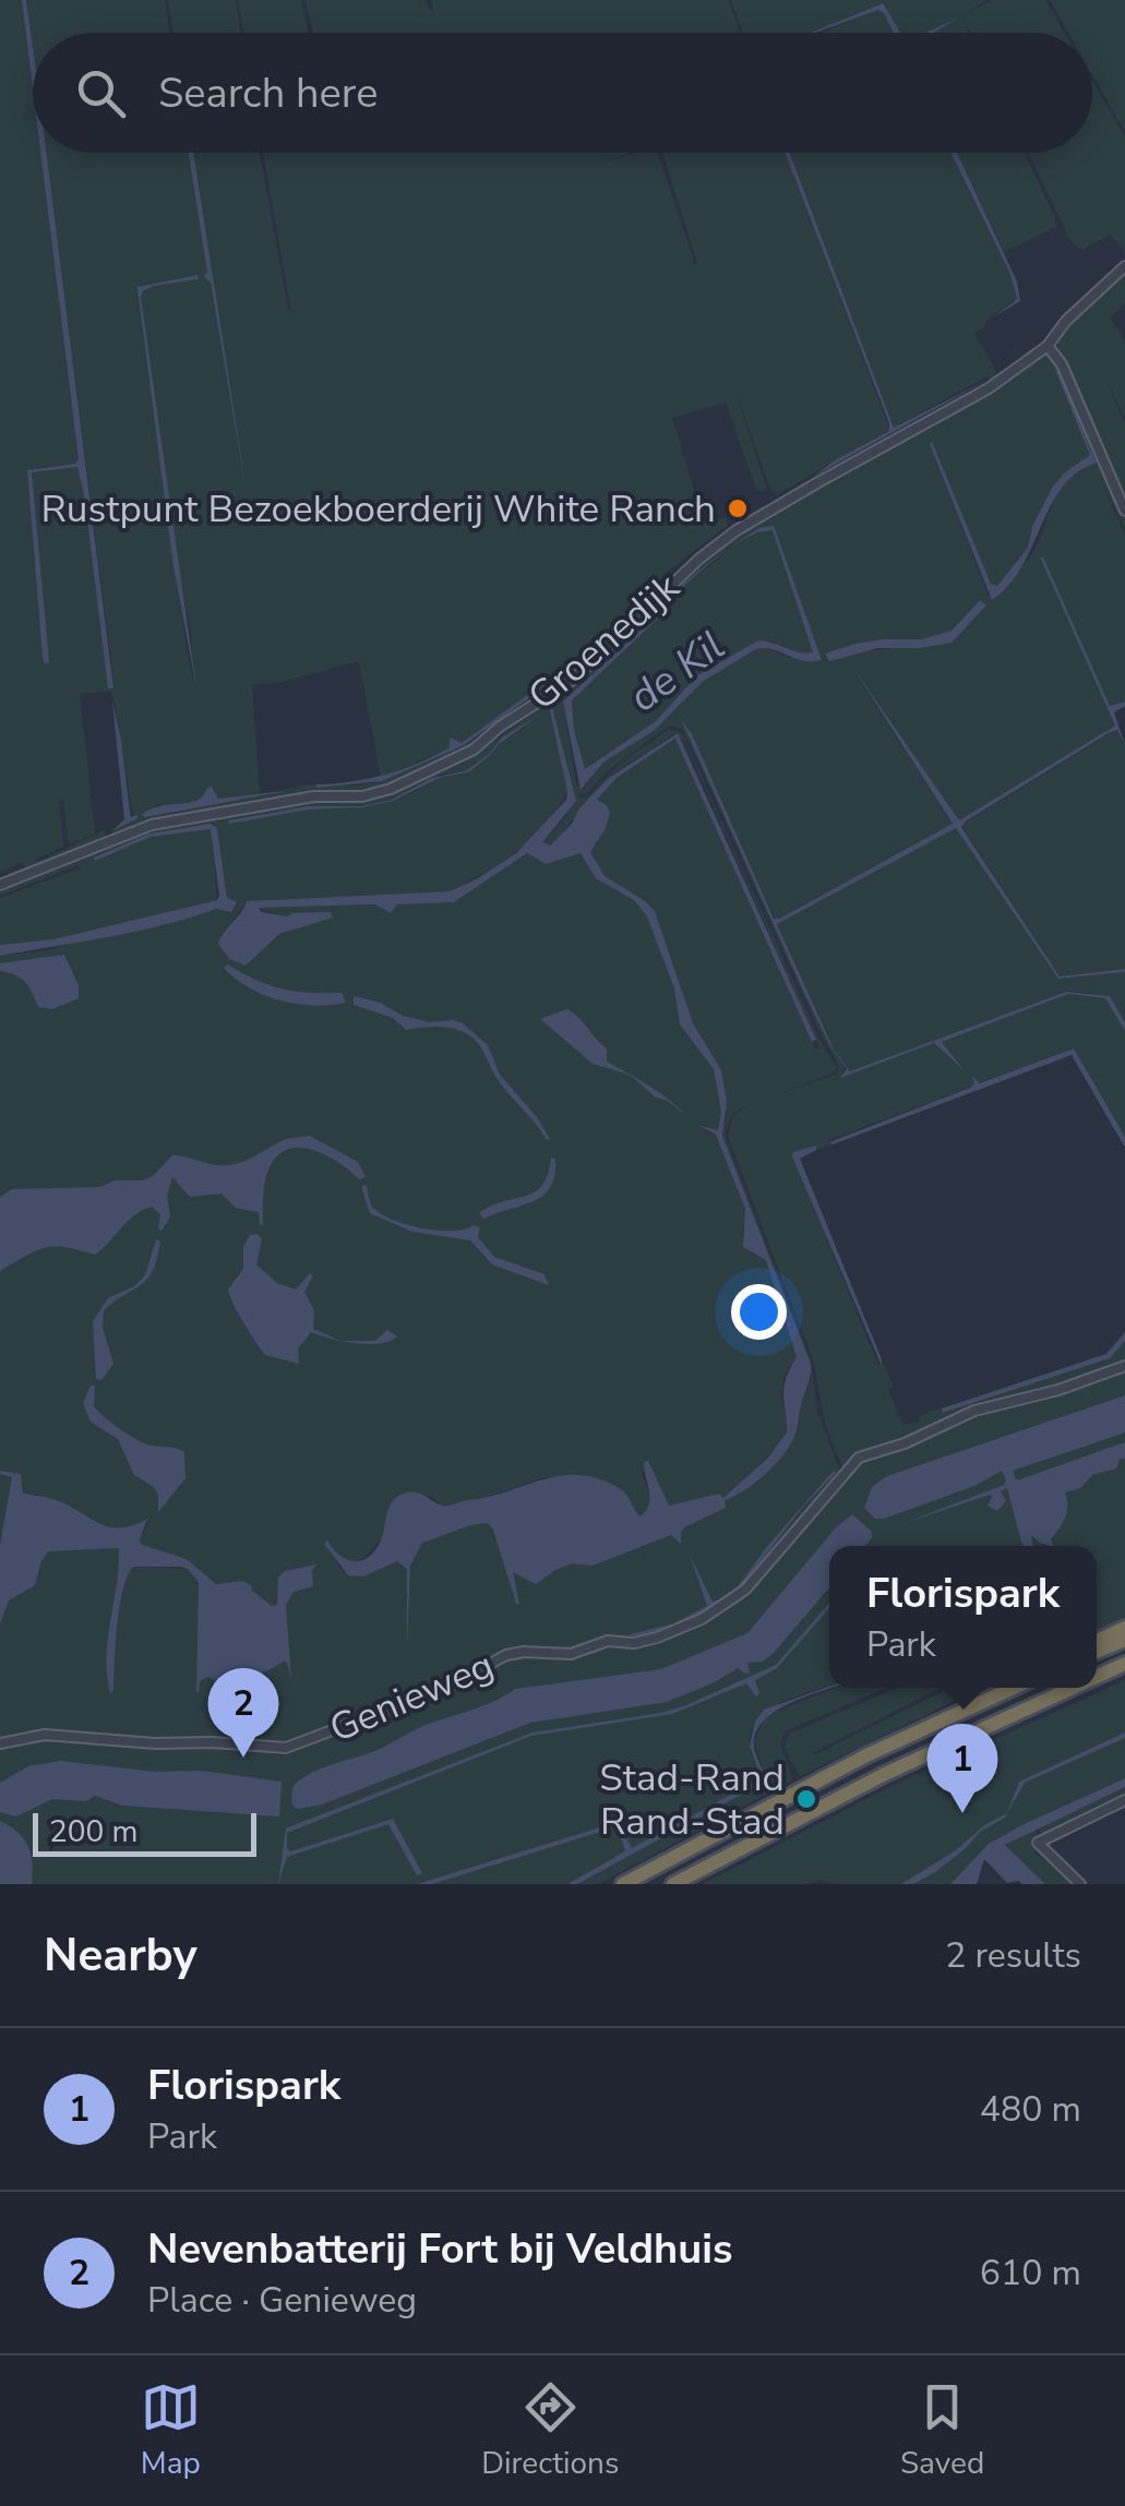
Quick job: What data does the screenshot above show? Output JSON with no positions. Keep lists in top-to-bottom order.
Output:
{
  "streets": {
    "street": ["Groenedijk", "Genieweg"]
  },
  "water": ["de Kil"],
  "places": ["Rustpunt Bezoekboerderij White Ranch", "Stad-Rand Rand-Stad"],
  "scale_bar": "200 m",
  "page": {
    "search": "Search here",
    "popup": ["Florispark", "Park"],
    "pins": ["2", "1"],
    "scale": "200 m",
    "heading": ["Nearby", "2 results"],
    "list": [
      {
        "mark": "1",
        "name": "Florispark",
        "note": "Park",
        "value": "480 m"
      },
      {
        "mark": "2",
        "name": "Nevenbatterij Fort bij Veldhuis",
        "note": "Place · Genieweg",
        "value": "610 m"
      }
    ],
    "nav": ["Map", "Directions", "Saved"]
  }
}
